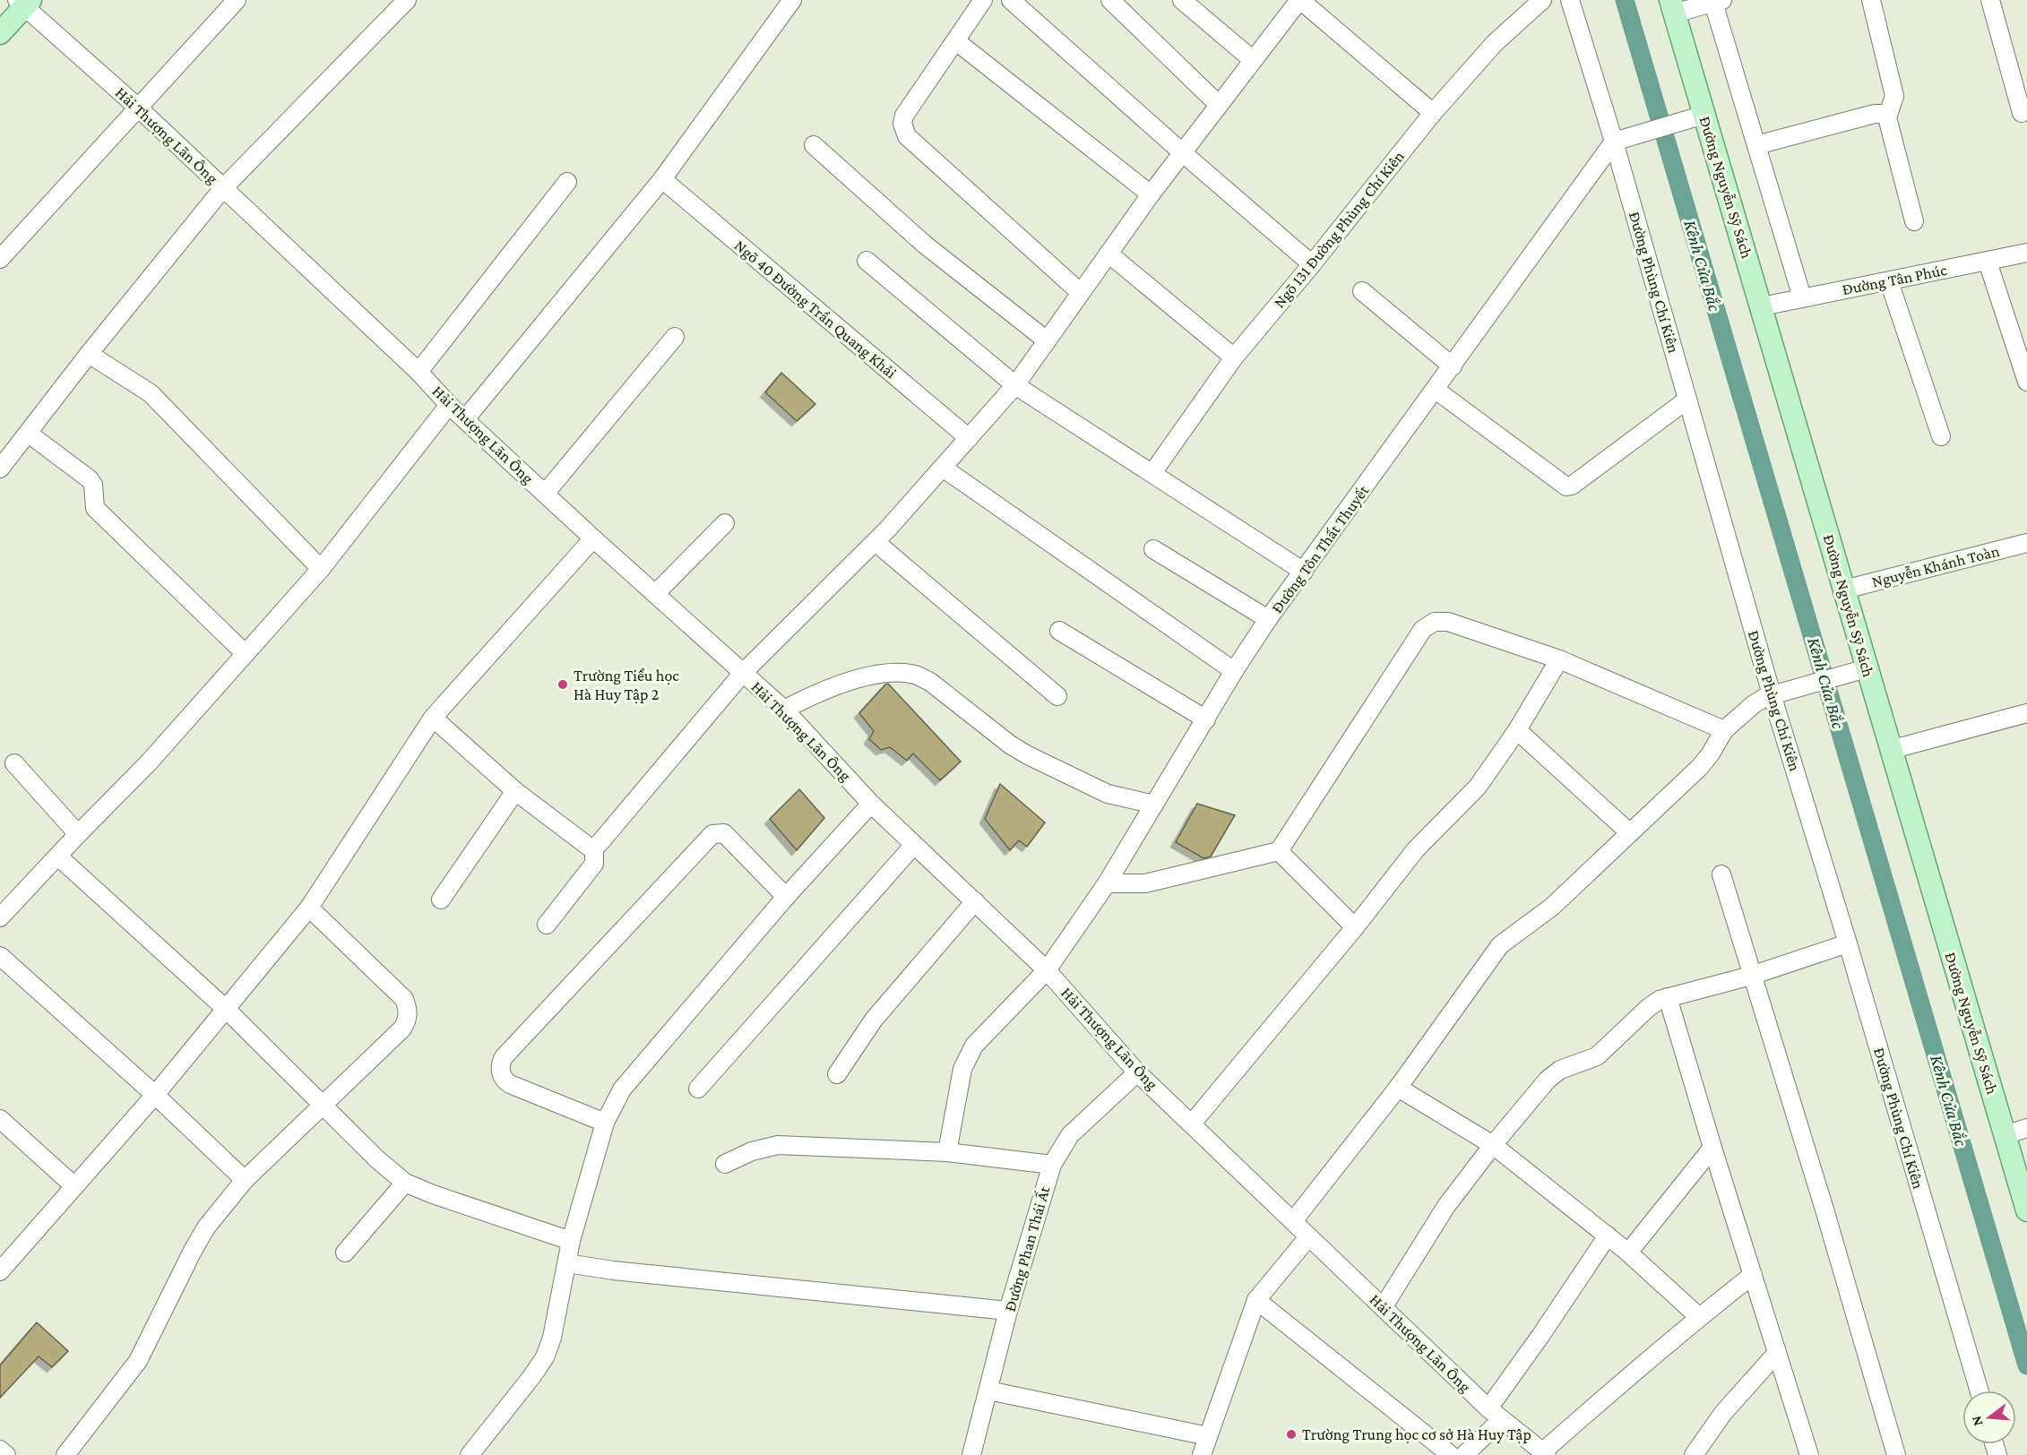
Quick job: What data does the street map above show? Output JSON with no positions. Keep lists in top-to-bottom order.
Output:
{
  "streets": {
    "main road": ["Đường Nguyễn Sỹ Sách"],
    "street": [
      "Hải Thượng Lãn Ông",
      "Ngõ 131 Đường Phùng Chí Kiên",
      "Đường Tân Phúc",
      "Đường Phùng Chí Kiên",
      "Ngõ 40 Đường Trần Quang Khải",
      "Đường Tôn Thất Thuyết",
      "Nguyễn Khánh Toàn",
      "Đường Phan Thái Ất"
    ]
  },
  "crossings": [
    ["Hải Thượng Lãn Ông", "Đường Tôn Thất Thuyết"],
    ["Hải Thượng Lãn Ông", "Đường Phan Thái Ất"],
    ["Đường Nguyễn Sỹ Sách", "Đường Tân Phúc"],
    ["Đường Nguyễn Sỹ Sách", "Nguyễn Khánh Toàn"],
    ["Đường Phùng Chí Kiên", "Đường Tôn Thất Thuyết"]
  ],
  "water": ["Kênh Cửa Bắc"],
  "places": ["Trường Tiểu học Hà Huy Tập 2", "Trường Trung học cơ sở Hà Huy Tập"],
  "north": "left"
}
